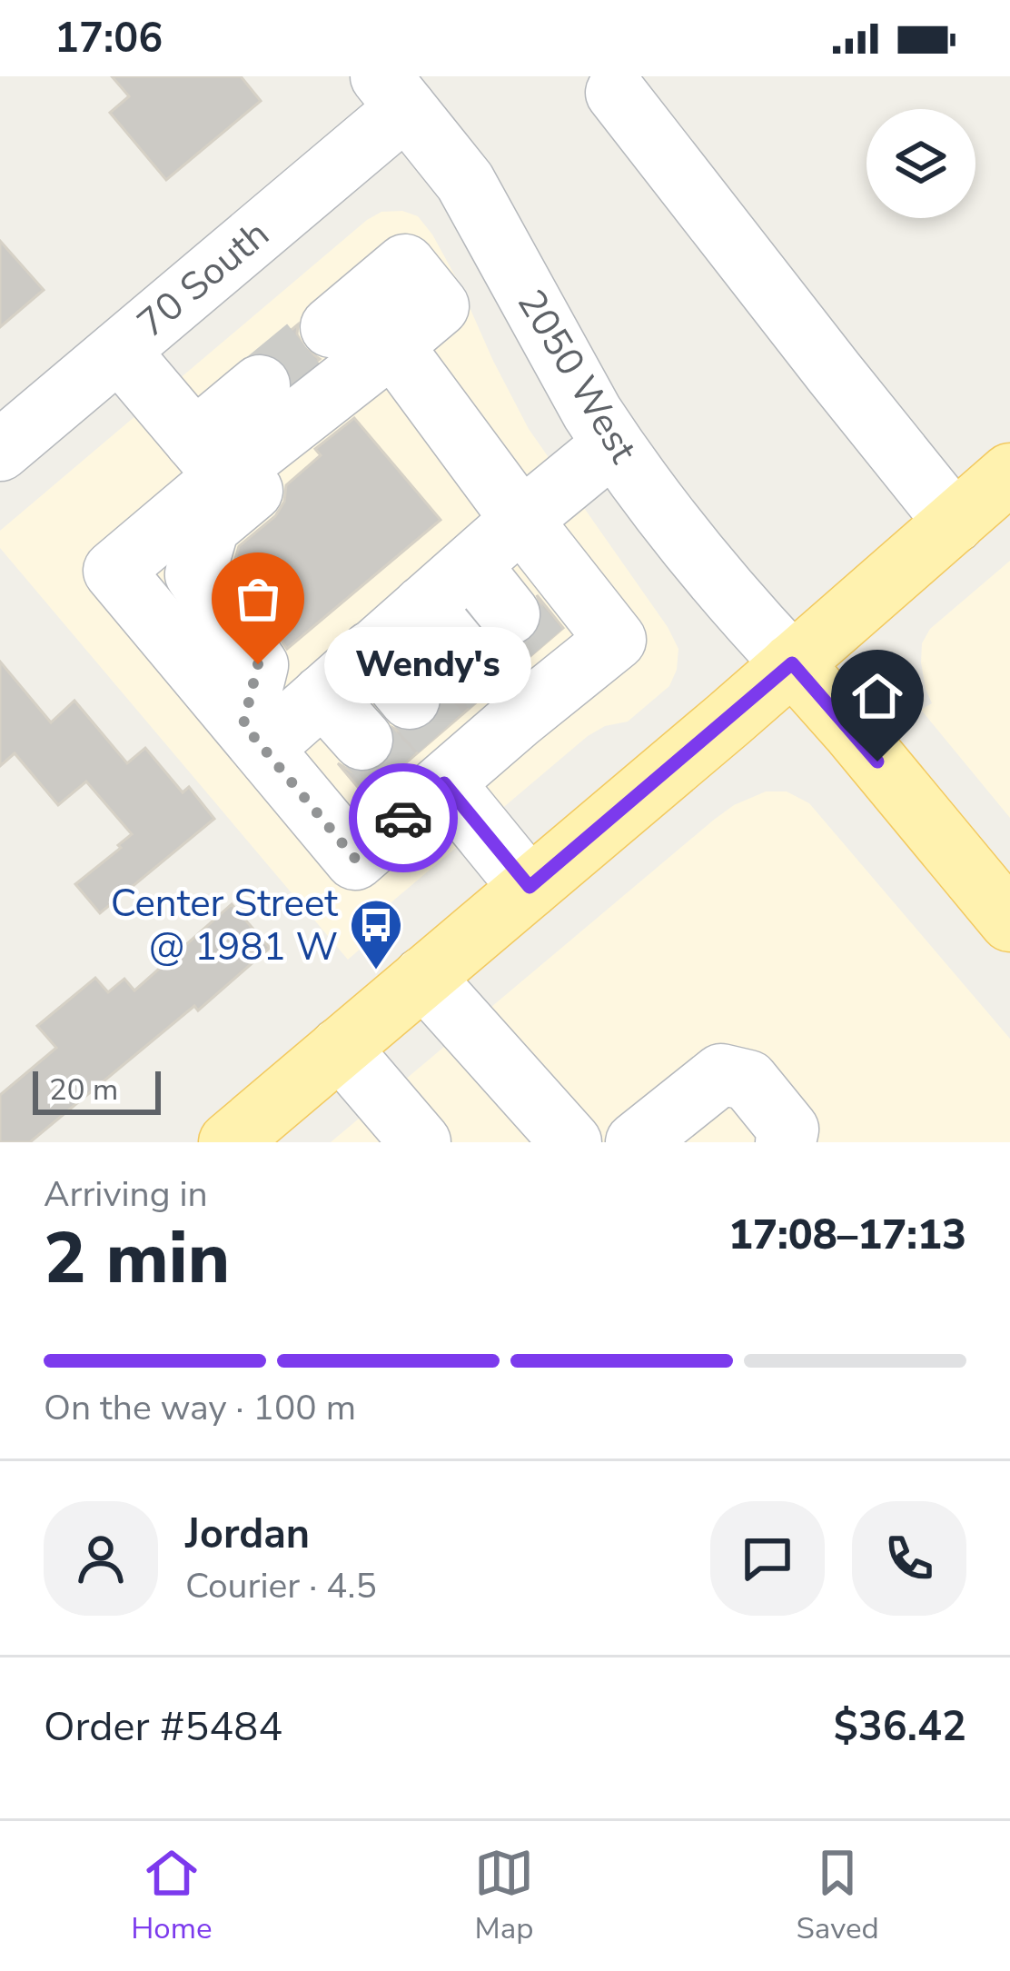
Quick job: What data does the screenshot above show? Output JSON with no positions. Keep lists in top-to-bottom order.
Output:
{
  "streets": {
    "street": ["70 South", "2050 West"]
  },
  "crossings": [
    ["70 South", "2050 West"]
  ],
  "places": {
    "other": ["Wendy's"],
    "bus stop": ["Center Street @ 1981 W"]
  },
  "scale_bar": "20 m",
  "page": {
    "status": "17:06",
    "bubble": "Wendy's",
    "scale": "20 m",
    "heading": ["2 min", "Arriving in", "17:08–17:13"],
    "panel": [
      "Jordan",
      "Courier · 4.5",
      "Order #5484",
      "$36.42"
    ],
    "bar": "On the way · 100 m",
    "tabs": ["Home", "Map", "Saved"]
  }
}
